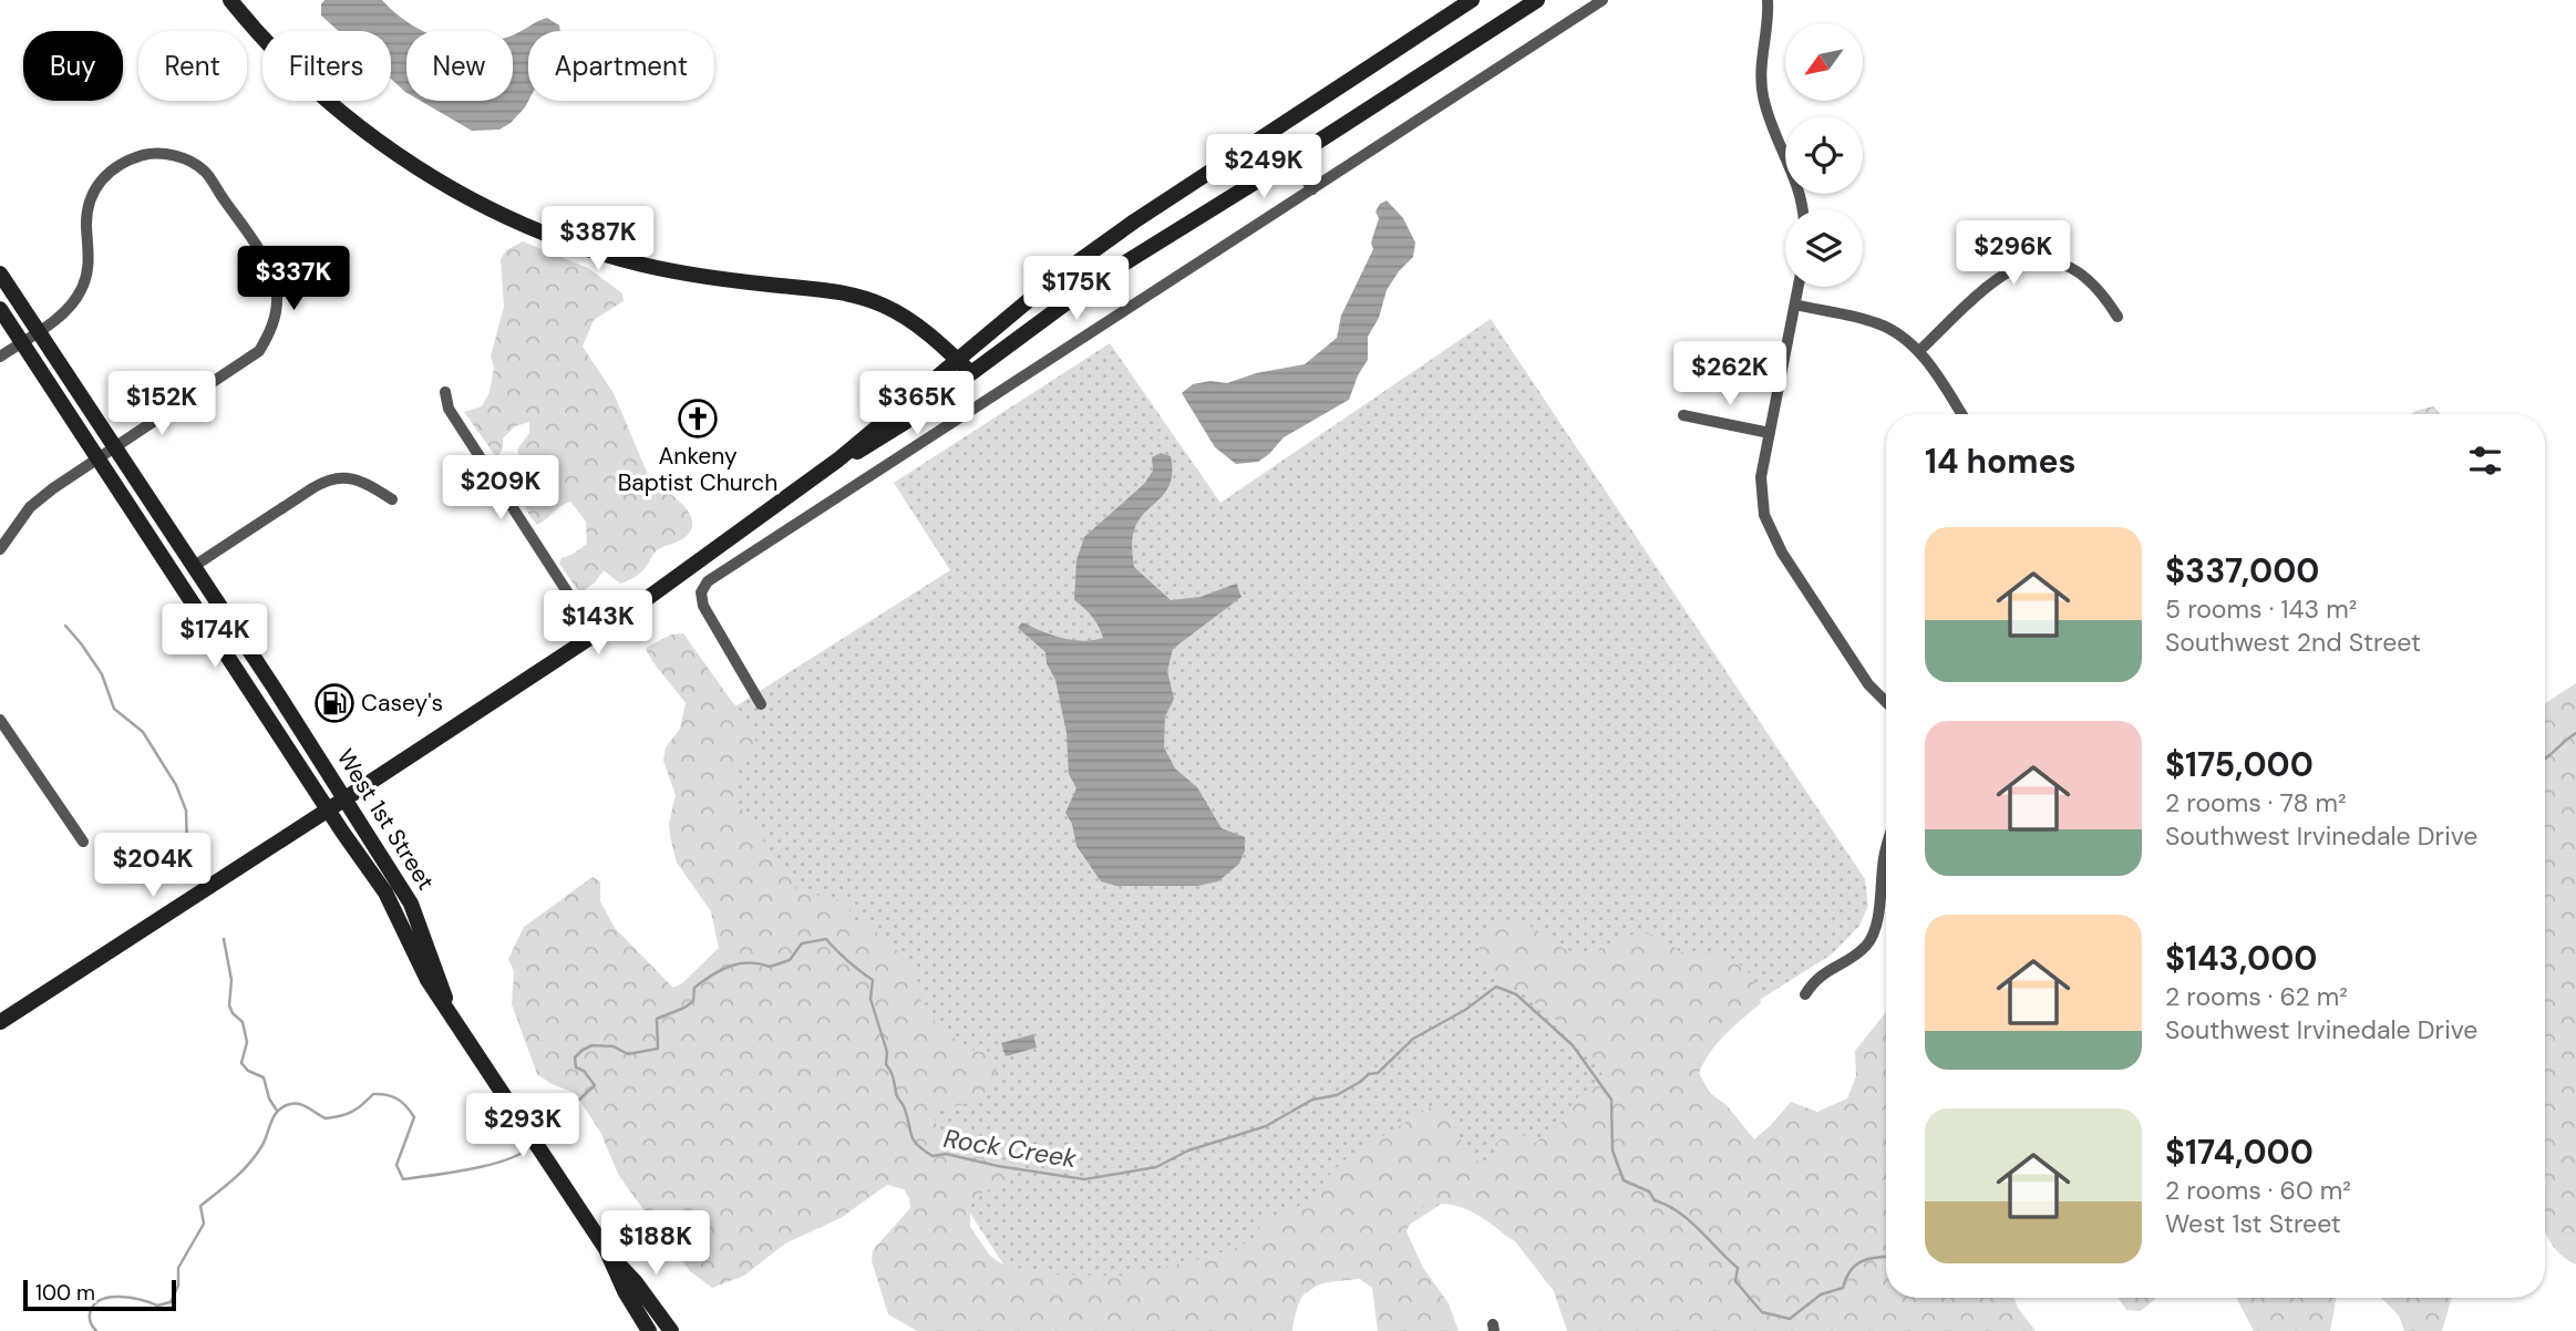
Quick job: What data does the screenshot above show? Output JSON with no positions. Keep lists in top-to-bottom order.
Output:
{
  "streets": {
    "main road": ["West 1st Street"]
  },
  "water": ["Rock Creek"],
  "places": {
    "church": ["Ankeny Baptist Church"],
    "fuel station": ["Casey's"]
  },
  "scale_bar": "100 m",
  "north": "bottom left",
  "page": {
    "chip": [
      "Buy",
      "Rent",
      "Filters",
      "New",
      "Apartment"
    ],
    "price": [
      "$249K",
      "$387K",
      "$296K",
      "$337K",
      "$175K",
      "$262K",
      "$152K",
      "$365K",
      "$209K",
      "$143K",
      "$174K",
      "$204K",
      "$293K",
      "$188K"
    ],
    "heading": "14 homes",
    "list": [
      {
        "name": "$337,000",
        "note": "5 rooms · 143 m² · Southwest 2nd Street"
      },
      {
        "name": "$175,000",
        "note": "2 rooms · 78 m² · Southwest Irvinedale Drive"
      },
      {
        "name": "$143,000",
        "note": "2 rooms · 62 m² · Southwest Irvinedale Drive"
      },
      {
        "name": "$174,000",
        "note": "2 rooms · 60 m² · West 1st Street"
      }
    ],
    "scale": "100 m"
  }
}
